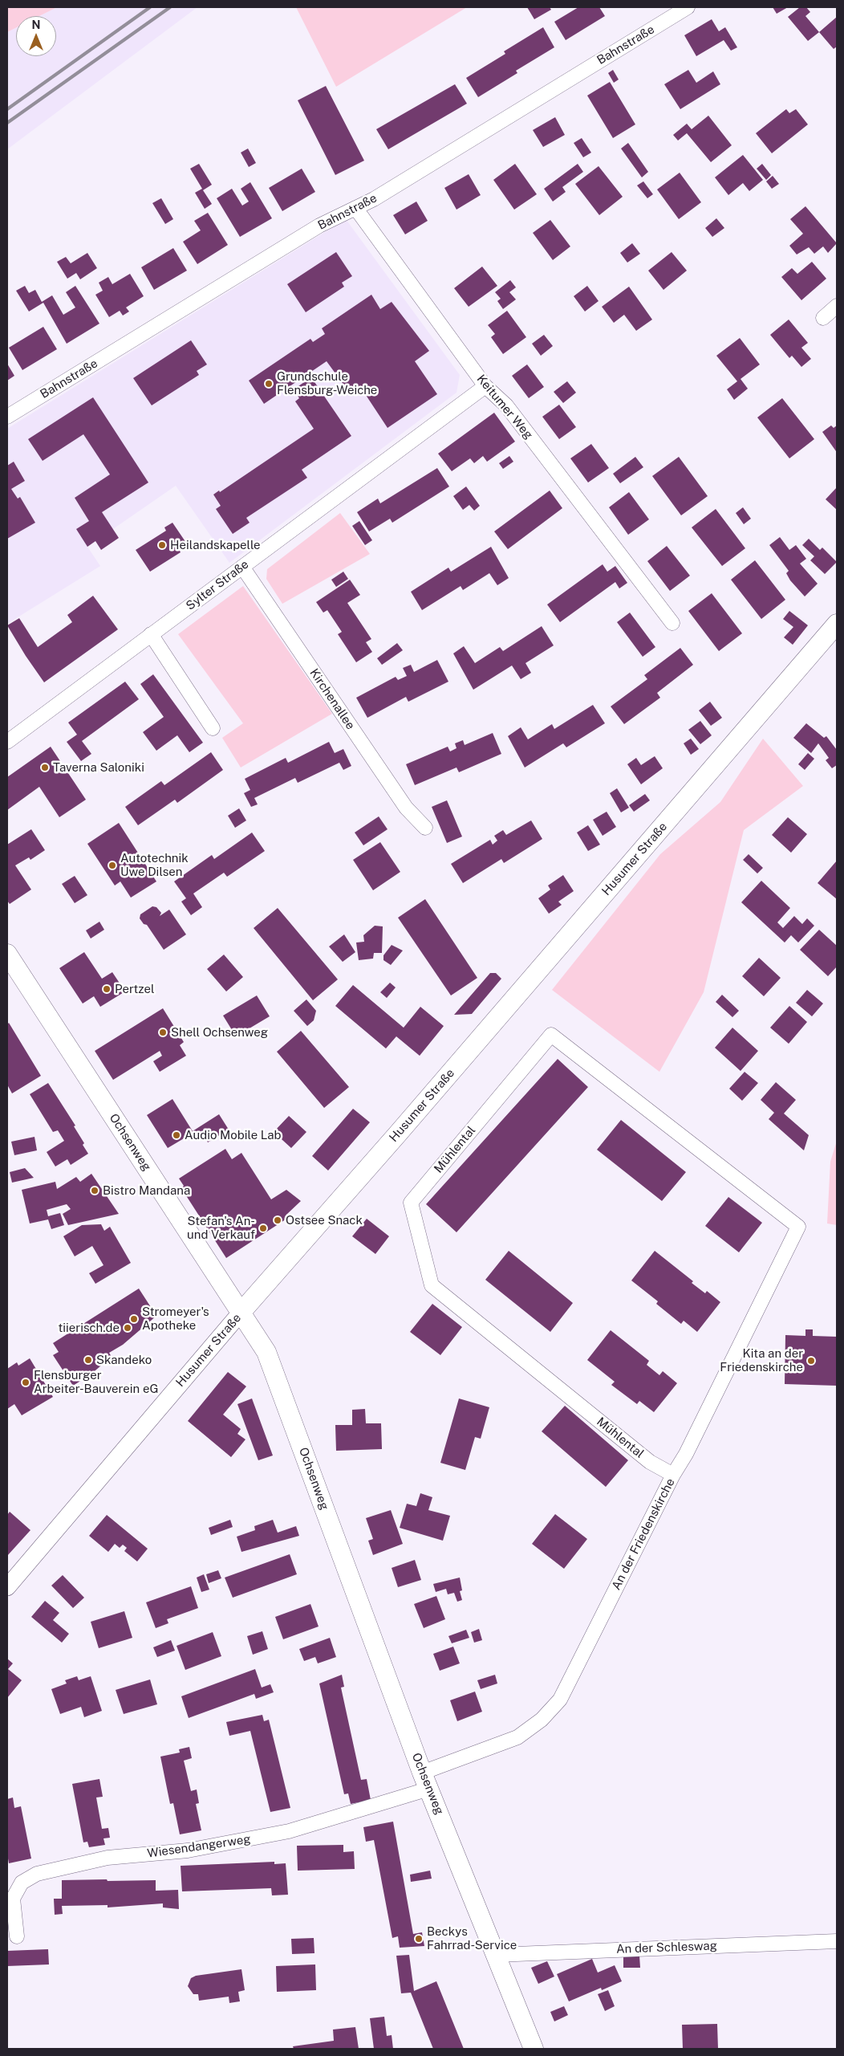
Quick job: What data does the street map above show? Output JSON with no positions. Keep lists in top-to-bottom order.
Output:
{
  "streets": {
    "main road": ["Husumer Straße", "Ochsenweg"],
    "street": [
      "Bahnstraße",
      "Keitumer Weg",
      "Sylter Straße",
      "Kirchenallee",
      "Mühlental",
      "An der Friedenskirche",
      "Wiesendangerweg",
      "An der Schleswag"
    ]
  },
  "crossings": [
    ["Bahnstraße", "Keitumer Weg"],
    ["Keitumer Weg", "Sylter Straße"],
    ["Sylter Straße", "Kirchenallee"],
    ["Husumer Straße", "Ochsenweg"],
    ["Ochsenweg", "An der Friedenskirche"],
    ["Ochsenweg", "Wiesendangerweg"],
    ["Ochsenweg", "An der Schleswag"],
    ["Mühlental", "An der Friedenskirche"],
    ["An der Friedenskirche", "Wiesendangerweg"]
  ],
  "places": [
    "Grundschule Flensburg-Weiche",
    "Heilandskapelle",
    "Taverna Saloniki",
    "Autotechnik Uwe Dilsen",
    "Pertzel",
    "Shell Ochsenweg",
    "Audio Mobile Lab",
    "Bistro Mandana",
    "Ostsee Snack",
    "Stefan's An- und Verkauf",
    "Stromeyer's Apotheke",
    "tiierisch.de",
    "Skandeko",
    "Kita an der Friedenskirche",
    "Flensburger Arbeiter-Bauverein eG",
    "Beckys Fahrrad-Service"
  ],
  "north": "top"
}
